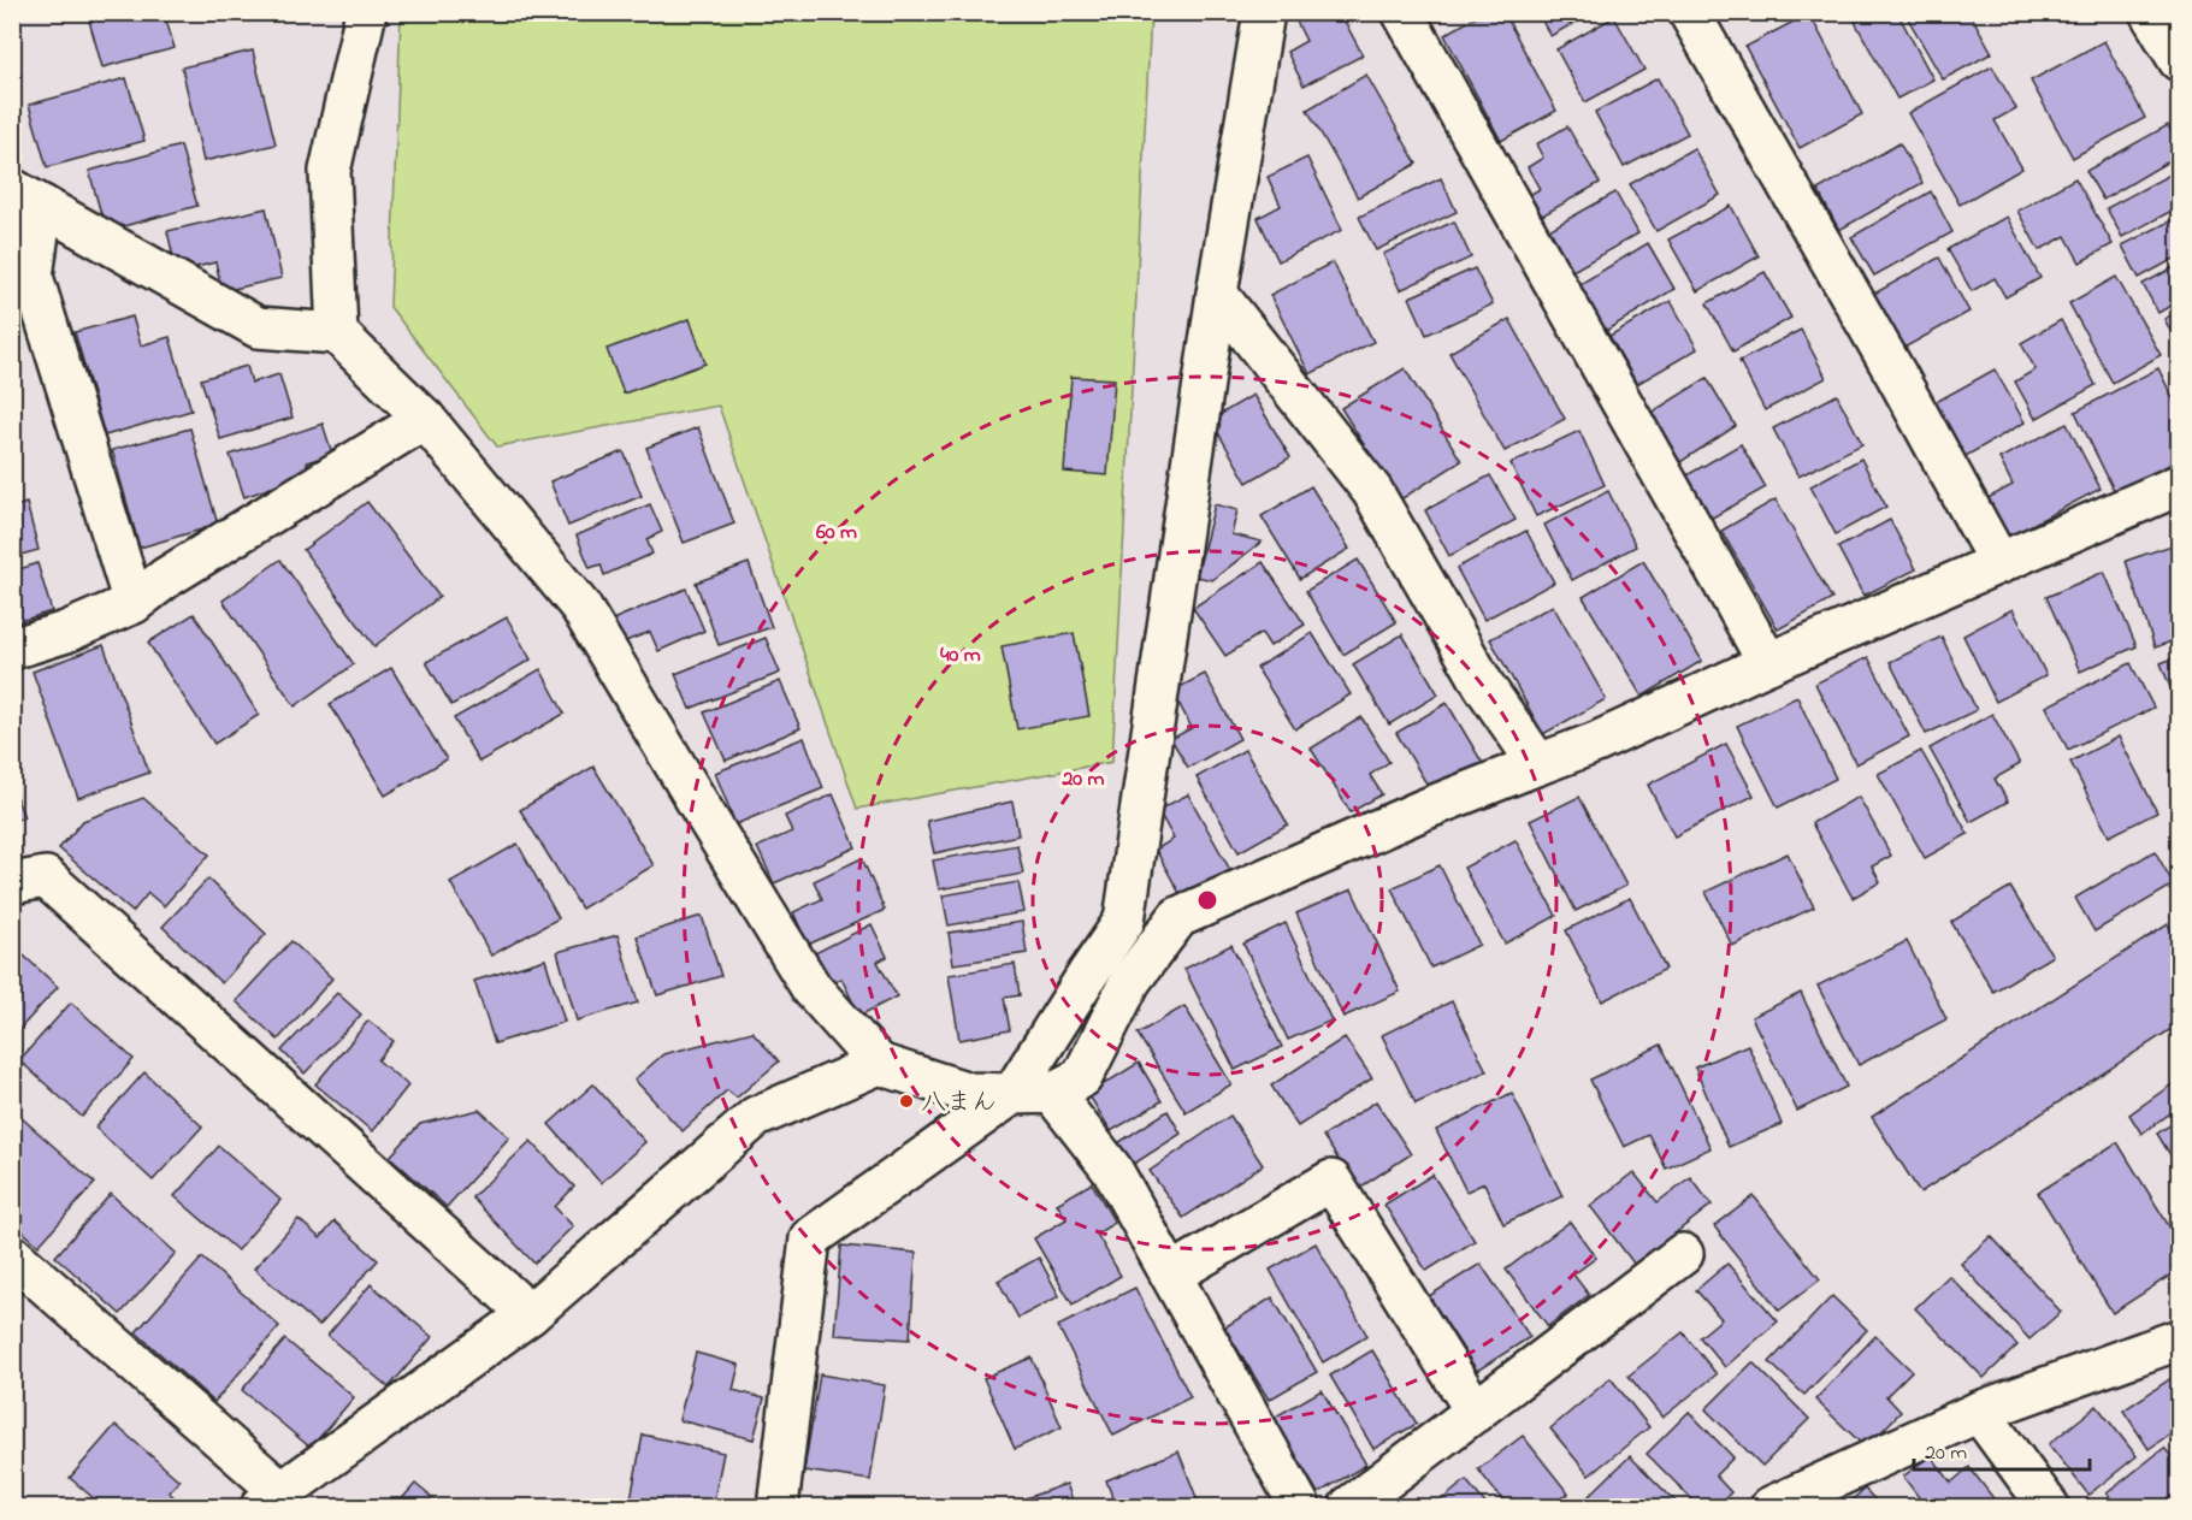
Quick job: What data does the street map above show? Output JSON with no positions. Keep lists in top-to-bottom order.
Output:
{
  "places": ["八まん"],
  "scale_bar": "20 m",
  "rings": ["60 m", "40 m", "20 m"]
}
